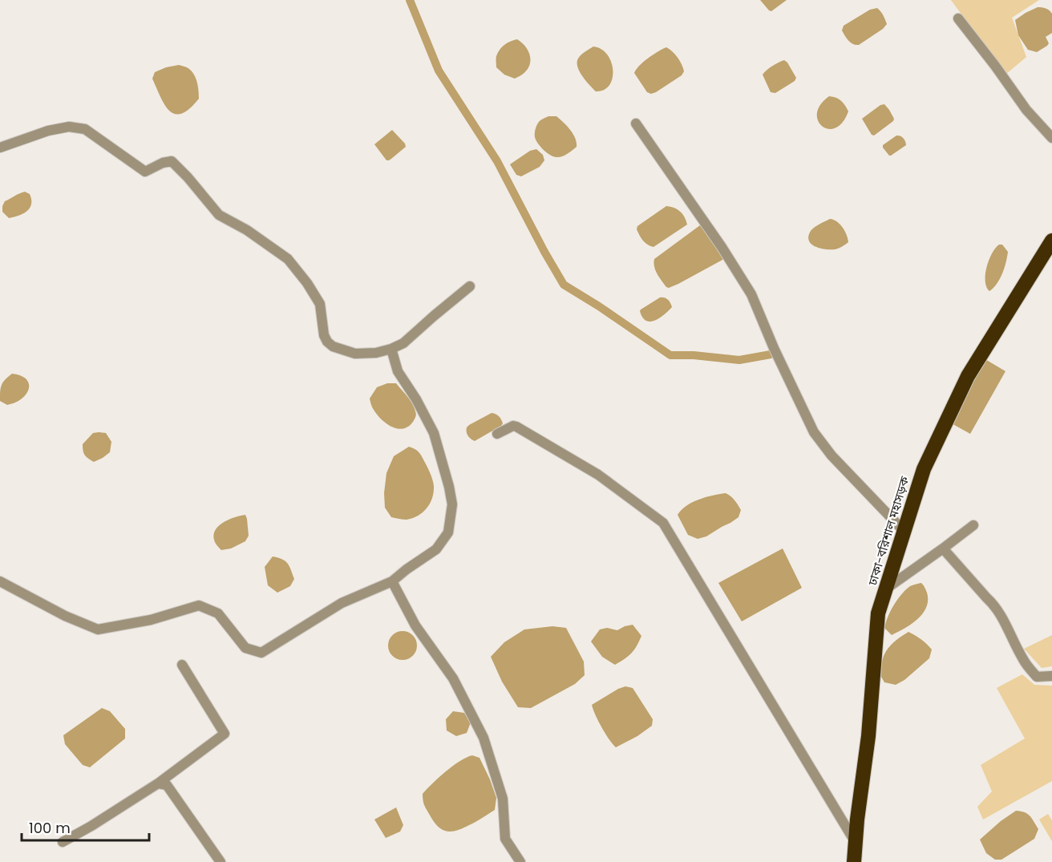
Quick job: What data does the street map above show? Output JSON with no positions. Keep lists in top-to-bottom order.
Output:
{
  "streets": {
    "highway": ["ঢাকা-বরিশাল মহাসড়ক"]
  },
  "scale_bar": "100 m"
}
